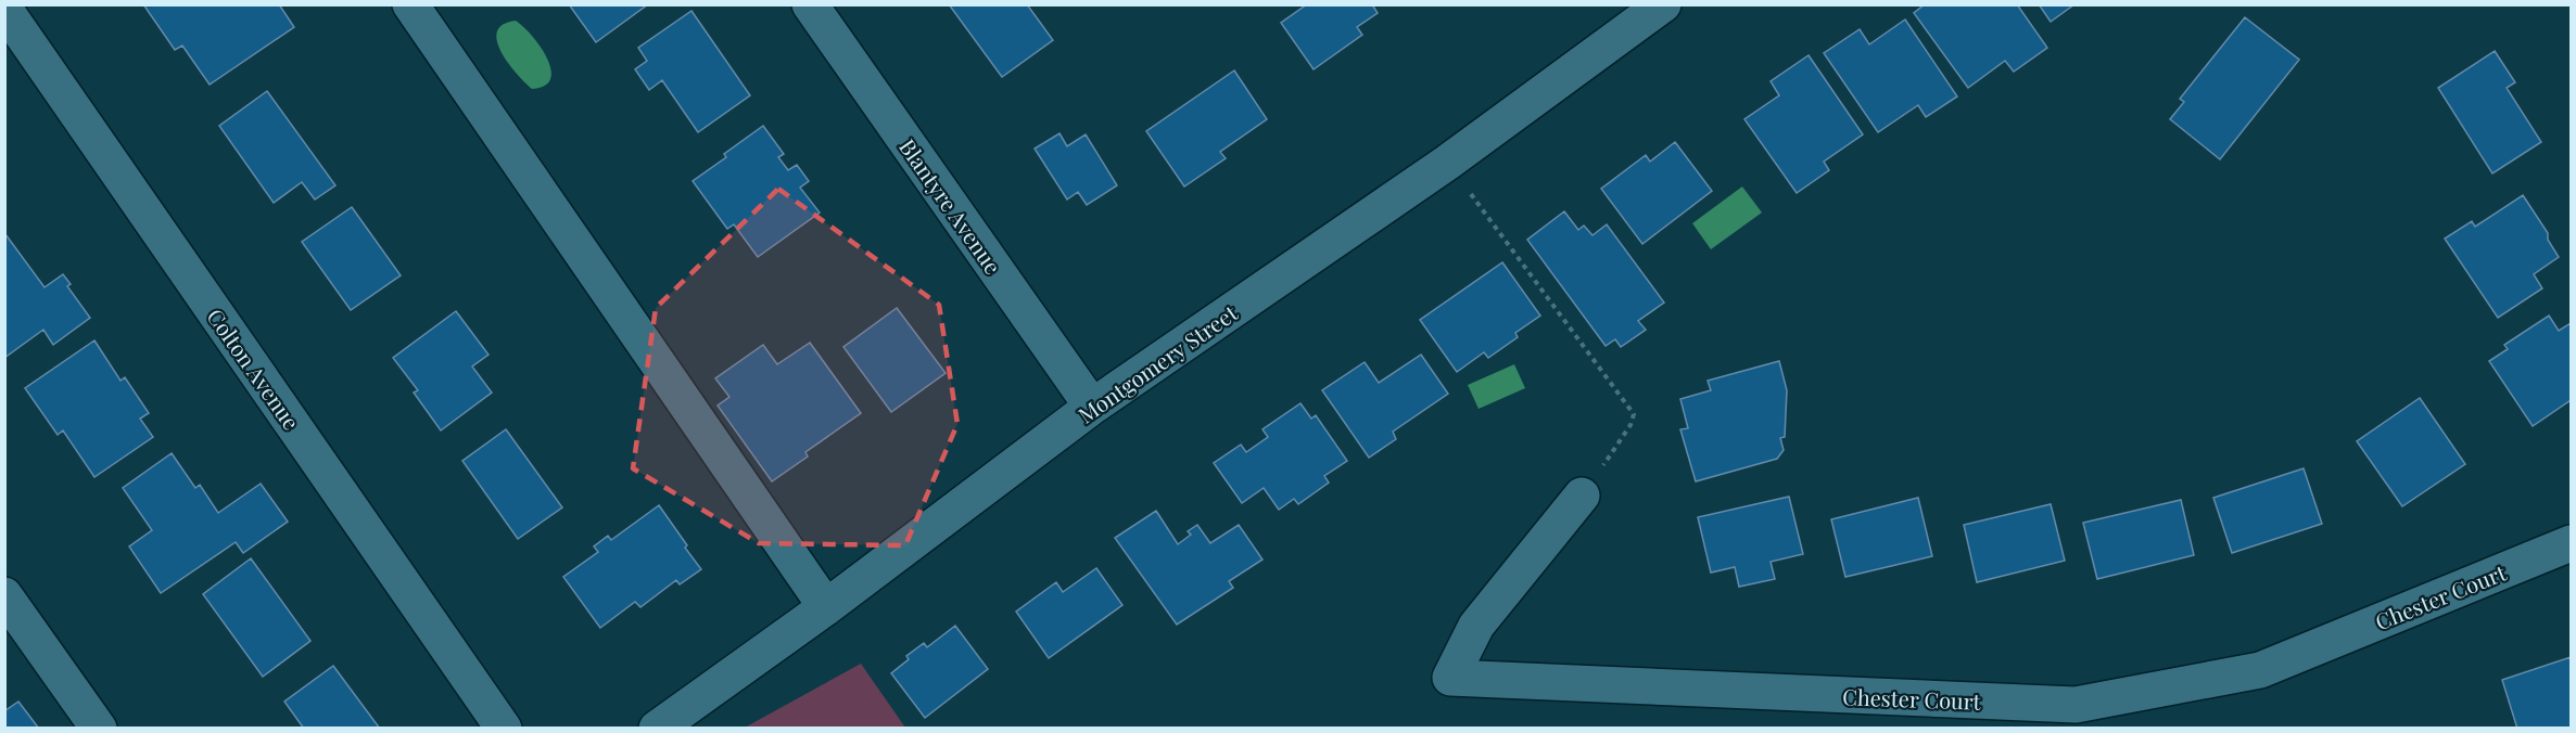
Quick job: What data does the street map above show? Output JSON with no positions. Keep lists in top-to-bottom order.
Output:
{
  "streets": {
    "street": [
      "Blantyre Avenue",
      "Montgomery Street",
      "Colton Avenue",
      "Chester Court"
    ]
  },
  "crossings": [
    ["Blantyre Avenue", "Montgomery Street"]
  ]
}
